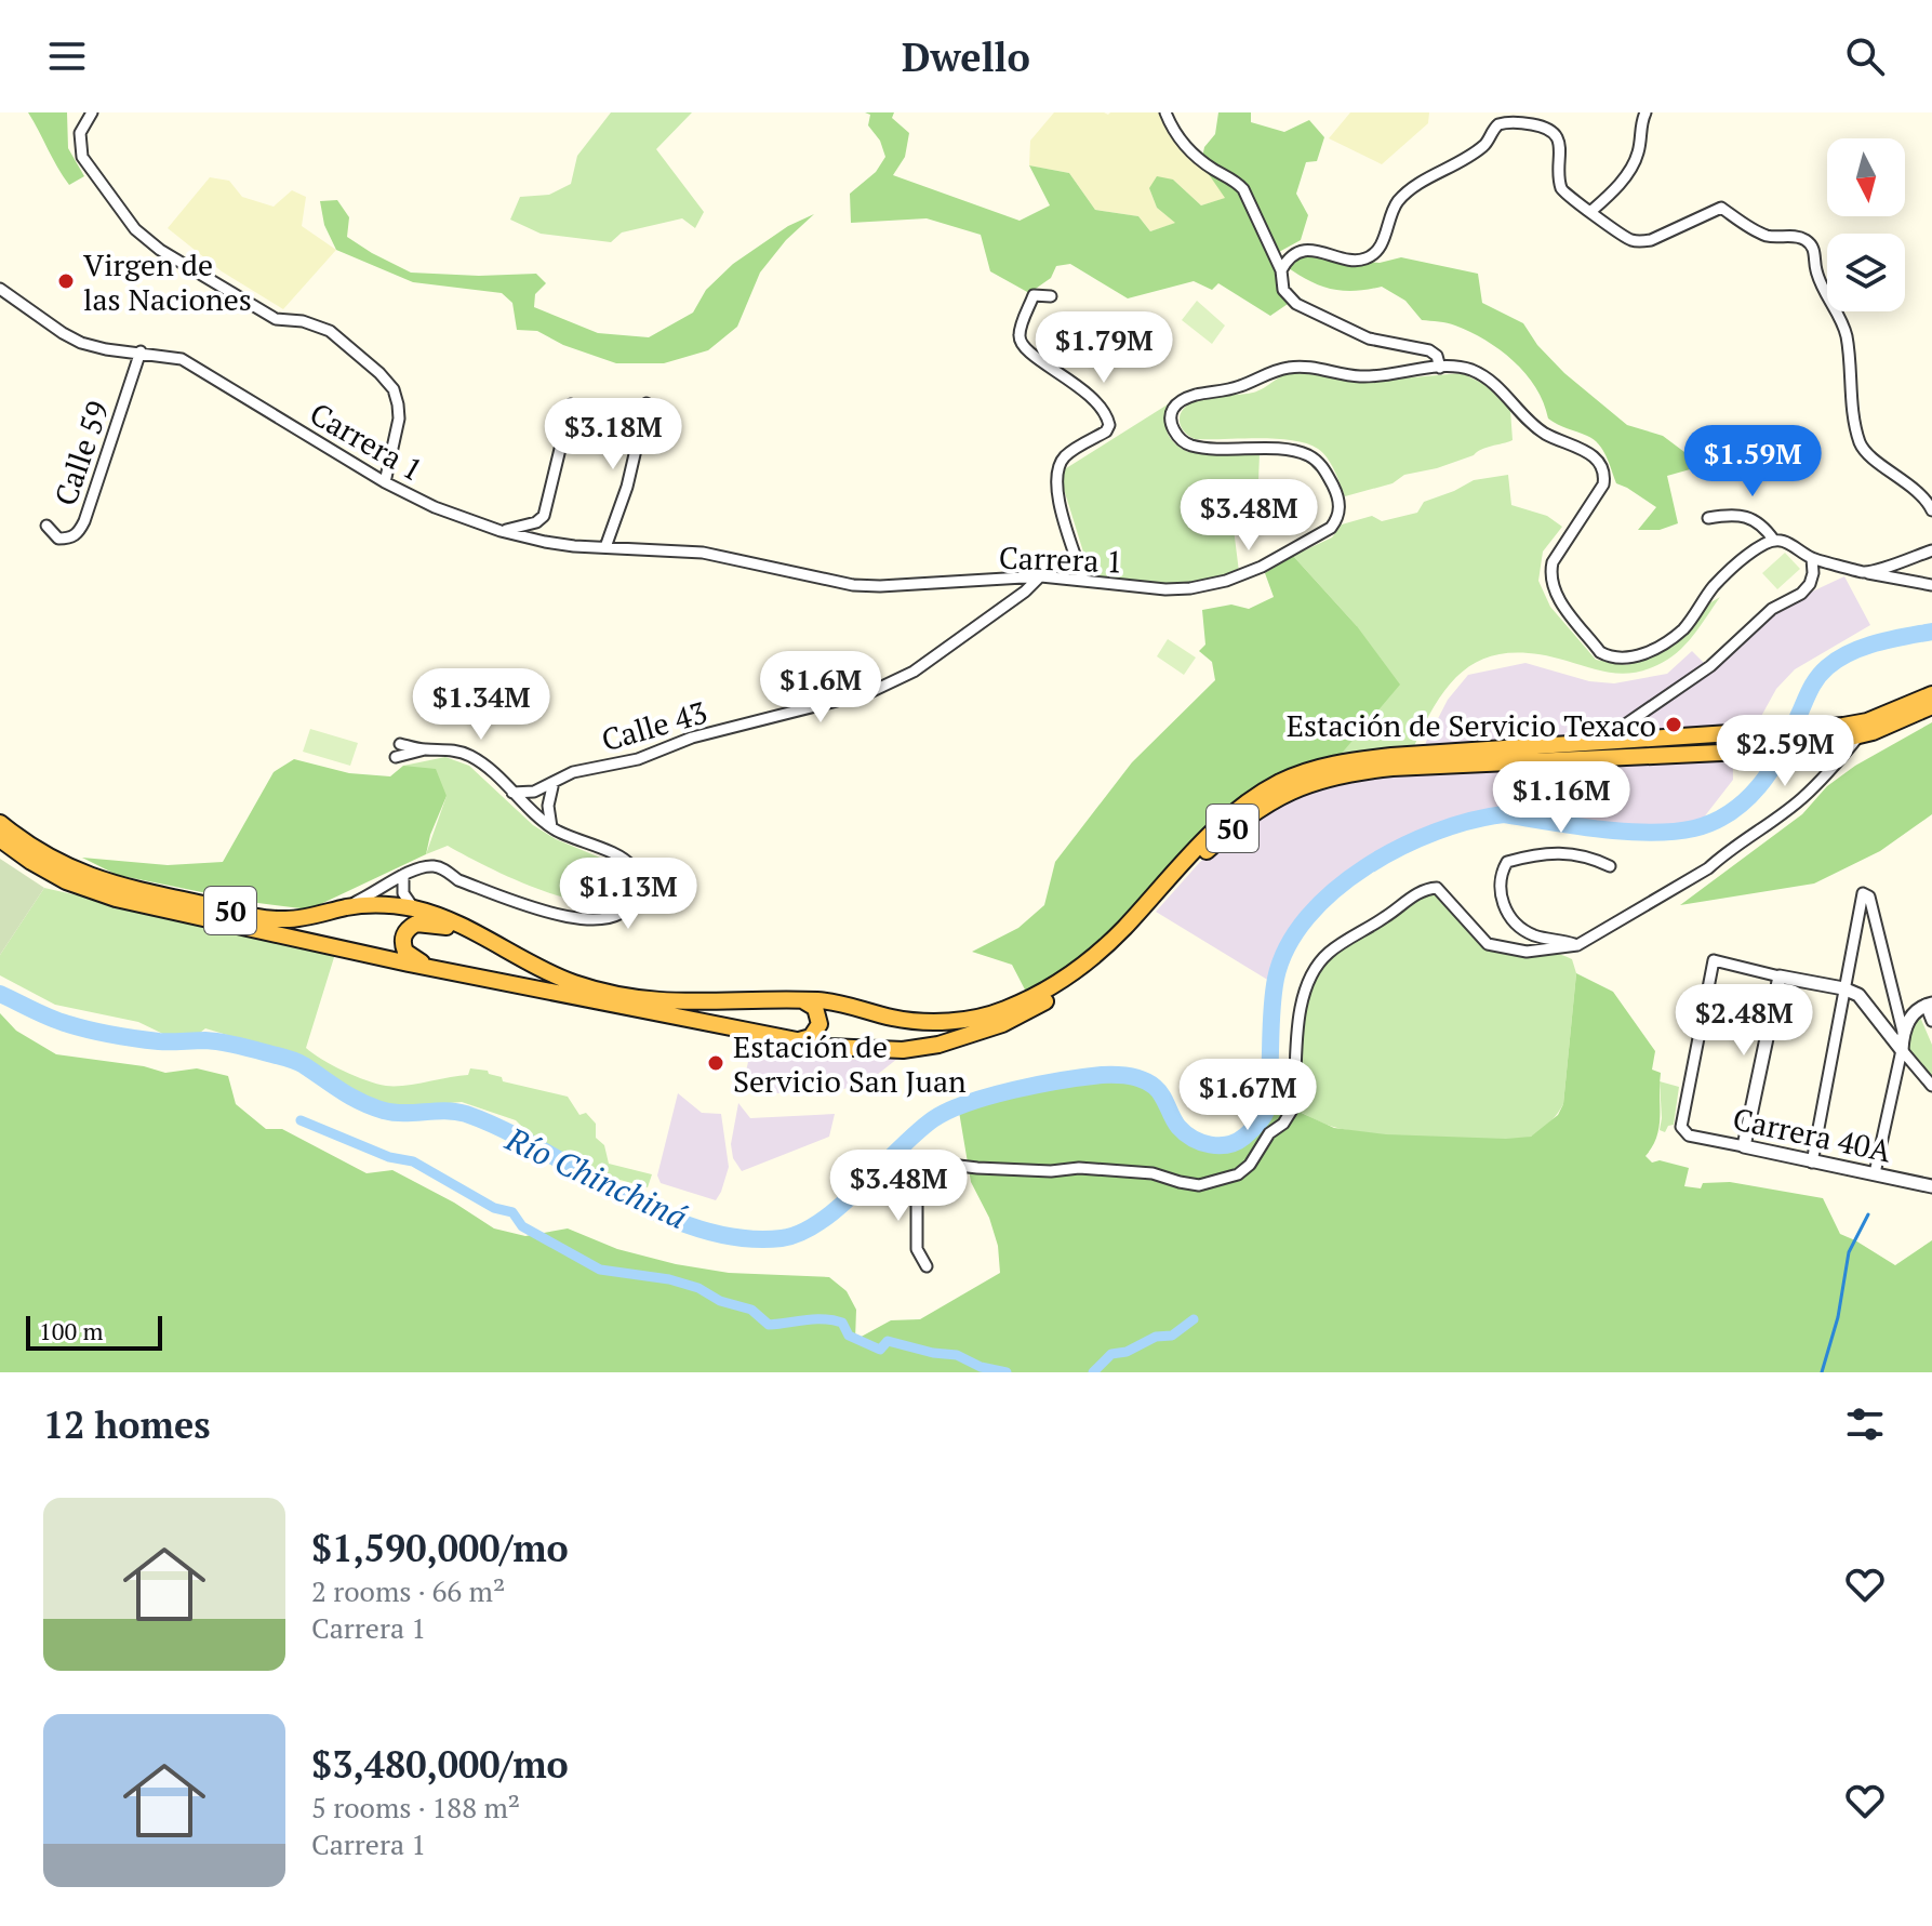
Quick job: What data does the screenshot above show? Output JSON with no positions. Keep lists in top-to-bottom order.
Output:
{
  "streets": {
    "highway": ["50"],
    "street": [
      "Carrera 1",
      "Calle 59",
      "Calle 43",
      "Carrera 40A"
    ]
  },
  "crossings": [
    ["Carrera 1", "Calle 59"],
    ["Carrera 1", "Calle 43"]
  ],
  "water": ["Río Chinchiná"],
  "places": ["Virgen de las Naciones", "Estación de Servicio Texaco", "Estación de Servicio San Juan"],
  "scale_bar": "100 m",
  "north": "bottom",
  "page": {
    "header": "Dwello",
    "price": [
      "$1.79M",
      "$3.18M",
      "$1.59M",
      "$3.48M",
      "$1.6M",
      "$1.34M",
      "$2.59M",
      "$1.16M",
      "$1.13M",
      "$2.48M",
      "$1.67M",
      "$3.48M"
    ],
    "scale": "100 m",
    "heading": "12 homes",
    "list": [
      {
        "name": "$1,590,000/mo",
        "note": "2 rooms · 66 m² · Carrera 1"
      },
      {
        "name": "$3,480,000/mo",
        "note": "5 rooms · 188 m² · Carrera 1"
      }
    ]
  }
}
